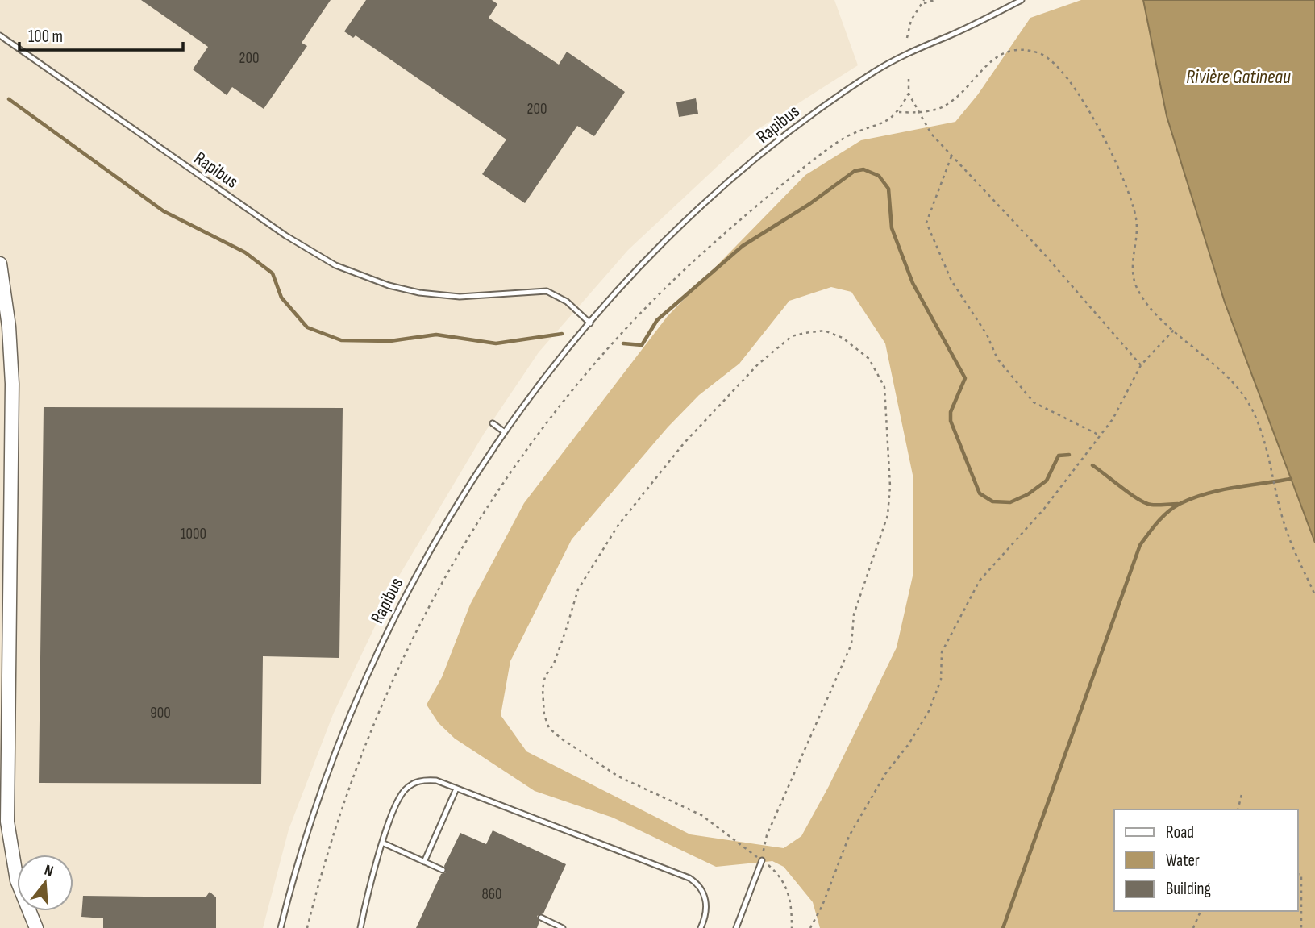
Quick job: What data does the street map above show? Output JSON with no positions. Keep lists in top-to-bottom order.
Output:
{
  "streets": {
    "lane": ["Rapibus"]
  },
  "water": ["Rivière Gatineau"],
  "house_numbers": [
    "200",
    "200",
    "1000",
    "900",
    "860"
  ],
  "legend": ["Road", "Water", "Building"],
  "scale_bar": "100 m",
  "north": "top"
}
